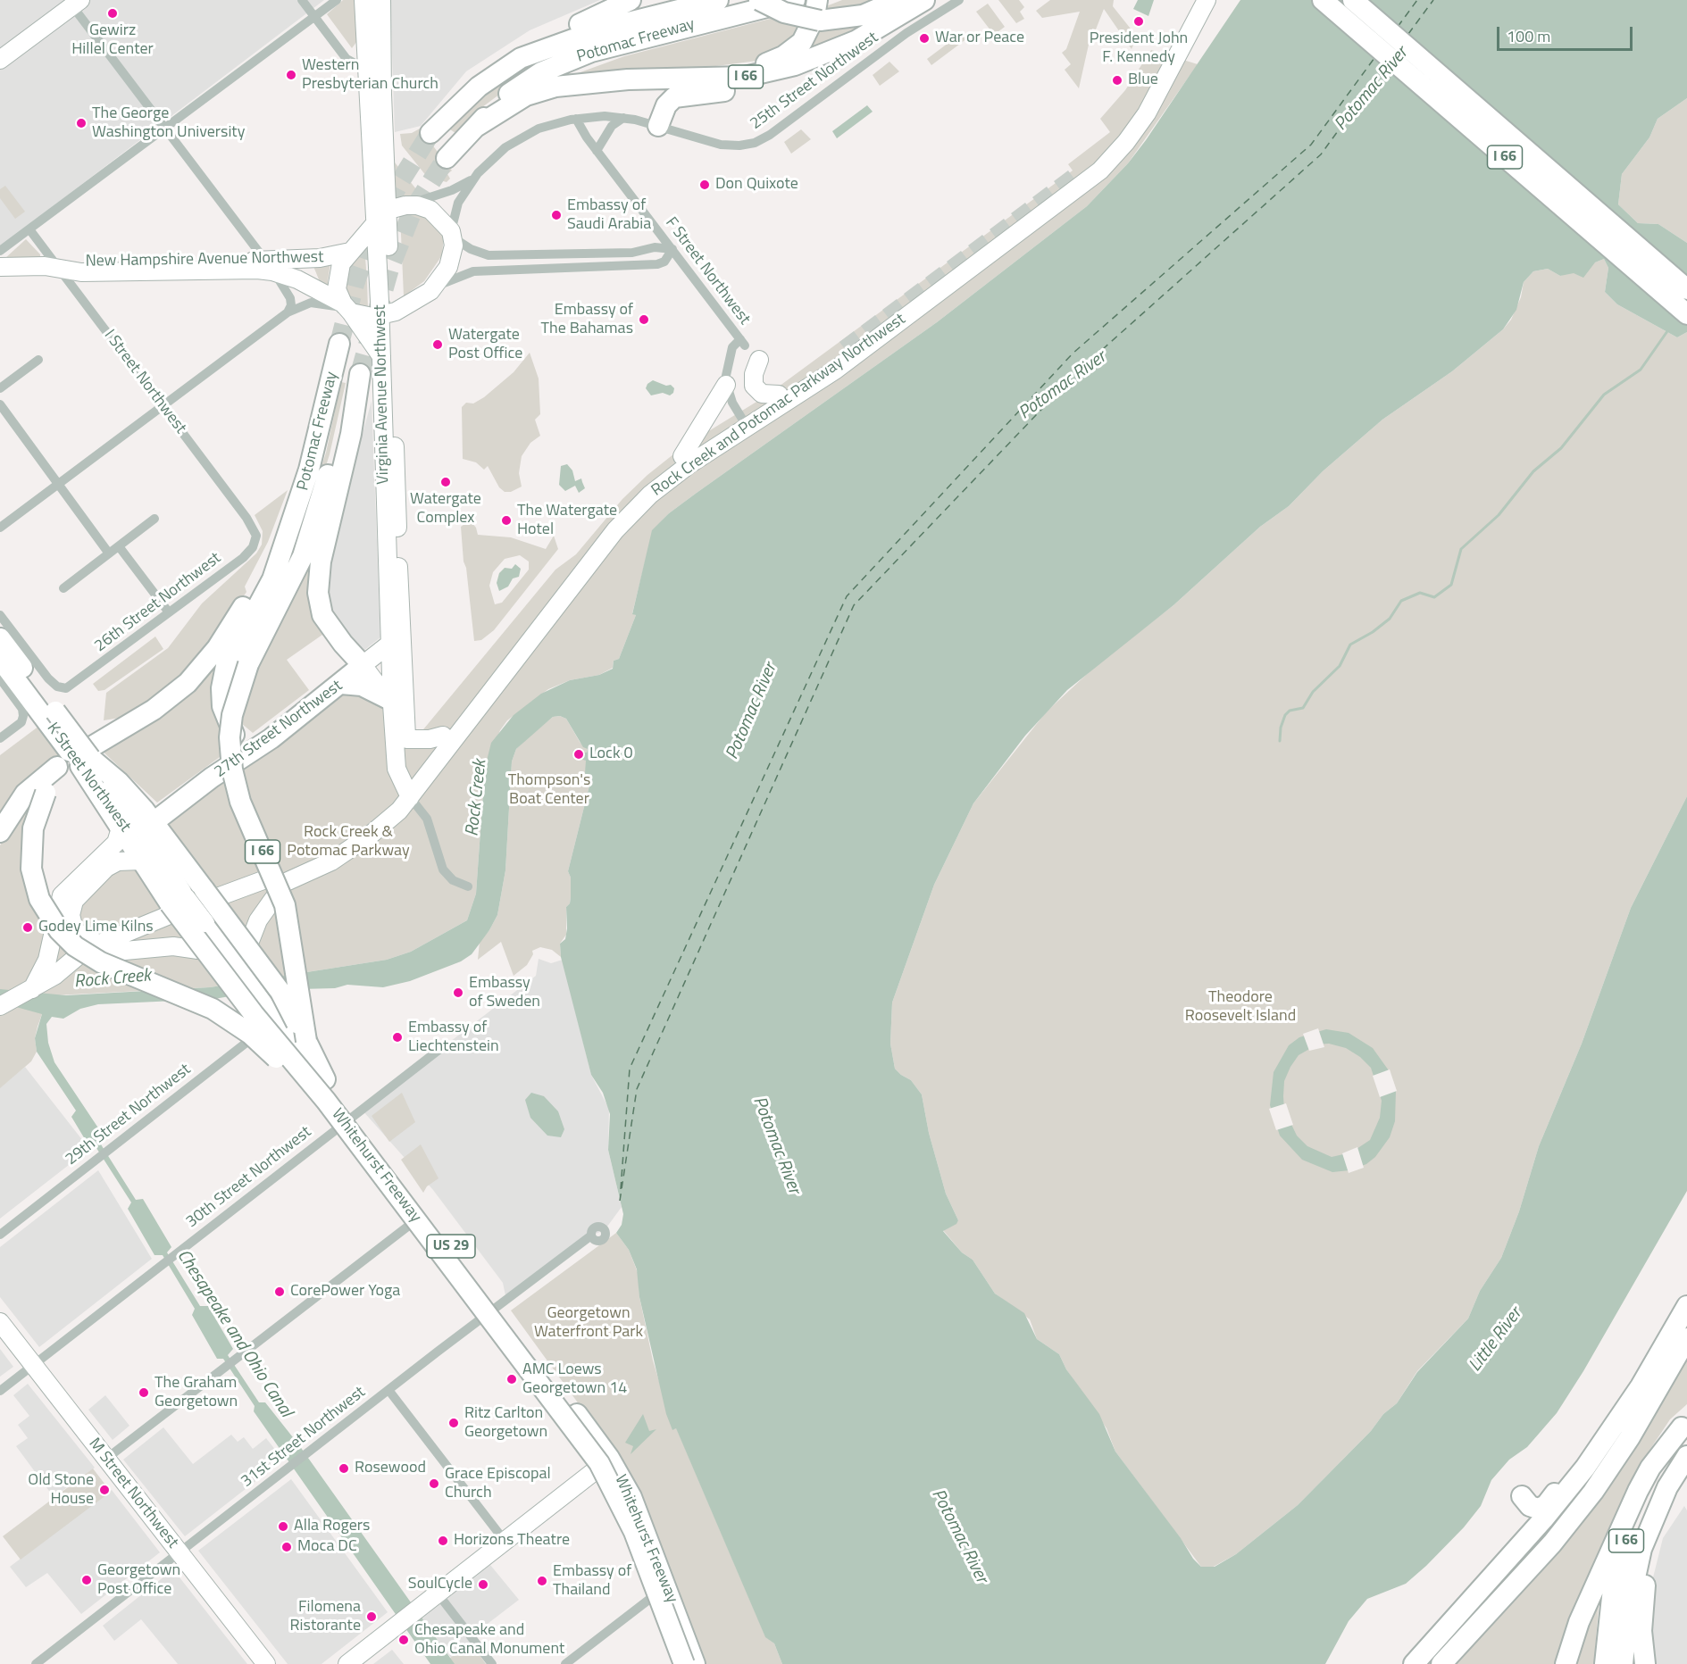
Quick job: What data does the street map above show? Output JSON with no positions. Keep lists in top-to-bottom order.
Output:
{
  "streets": {
    "highway": [
      "Potomac Freeway",
      "I 66",
      "27th Street Northwest",
      "K Street Northwest",
      "Whitehurst Freeway",
      "US 29"
    ],
    "main road": [
      "New Hampshire Avenue Northwest",
      "Virginia Avenue Northwest",
      "Rock Creek and Potomac Parkway Northwest",
      "M Street Northwest"
    ],
    "street": [
      "25th Street Northwest",
      "F Street Northwest",
      "I Street Northwest",
      "26th Street Northwest",
      "29th Street Northwest",
      "30th Street Northwest",
      "31st Street Northwest"
    ]
  },
  "crossings": [
    ["Potomac Freeway", "I 66"],
    ["I 66", "Whitehurst Freeway"],
    ["25th Street Northwest", "F Street Northwest"],
    ["New Hampshire Avenue Northwest", "I Street Northwest"],
    ["F Street Northwest", "Rock Creek and Potomac Parkway Northwest"],
    ["I Street Northwest", "26th Street Northwest"],
    ["Virginia Avenue Northwest", "Rock Creek and Potomac Parkway Northwest"],
    ["Virginia Avenue Northwest", "27th Street Northwest"],
    ["Rock Creek and Potomac Parkway Northwest", "Whitehurst Freeway"],
    ["27th Street Northwest", "K Street Northwest"],
    ["27th Street Northwest", "Whitehurst Freeway"],
    ["K Street Northwest", "Whitehurst Freeway"],
    ["30th Street Northwest", "M Street Northwest"],
    ["31st Street Northwest", "M Street Northwest"]
  ],
  "water": [
    "Potomac River",
    "Rock Creek",
    "Chesapeake and Ohio Canal",
    "Little River"
  ],
  "parks": [
    "Thompson's Boat Center",
    "Rock Creek & Potomac Parkway",
    "Theodore Roosevelt Island",
    "Georgetown Waterfront Park"
  ],
  "places": [
    "Gewirz Hillel Center",
    "President John F. Kennedy",
    "War or Peace",
    "Western Presbyterian Church",
    "Blue",
    "The George Washington University",
    "Don Quixote",
    "Embassy of Saudi Arabia",
    "Embassy of The Bahamas",
    "Watergate Post Office",
    "Watergate Complex",
    "The Watergate Hotel",
    "Lock 0",
    "Godey Lime Kilns",
    "Embassy of Sweden",
    "Embassy of Liechtenstein",
    "CorePower Yoga",
    "AMC Loews Georgetown 14",
    "The Graham Georgetown",
    "Ritz Carlton Georgetown",
    "Rosewood",
    "Grace Episcopal Church",
    "Old Stone House",
    "Alla Rogers",
    "Horizons Theatre",
    "Moca DC",
    "Georgetown Post Office",
    "Embassy of Thailand",
    "SoulCycle",
    "Filomena Ristorante",
    "Chesapeake and Ohio Canal Monument"
  ],
  "scale_bar": "100 m"
}
